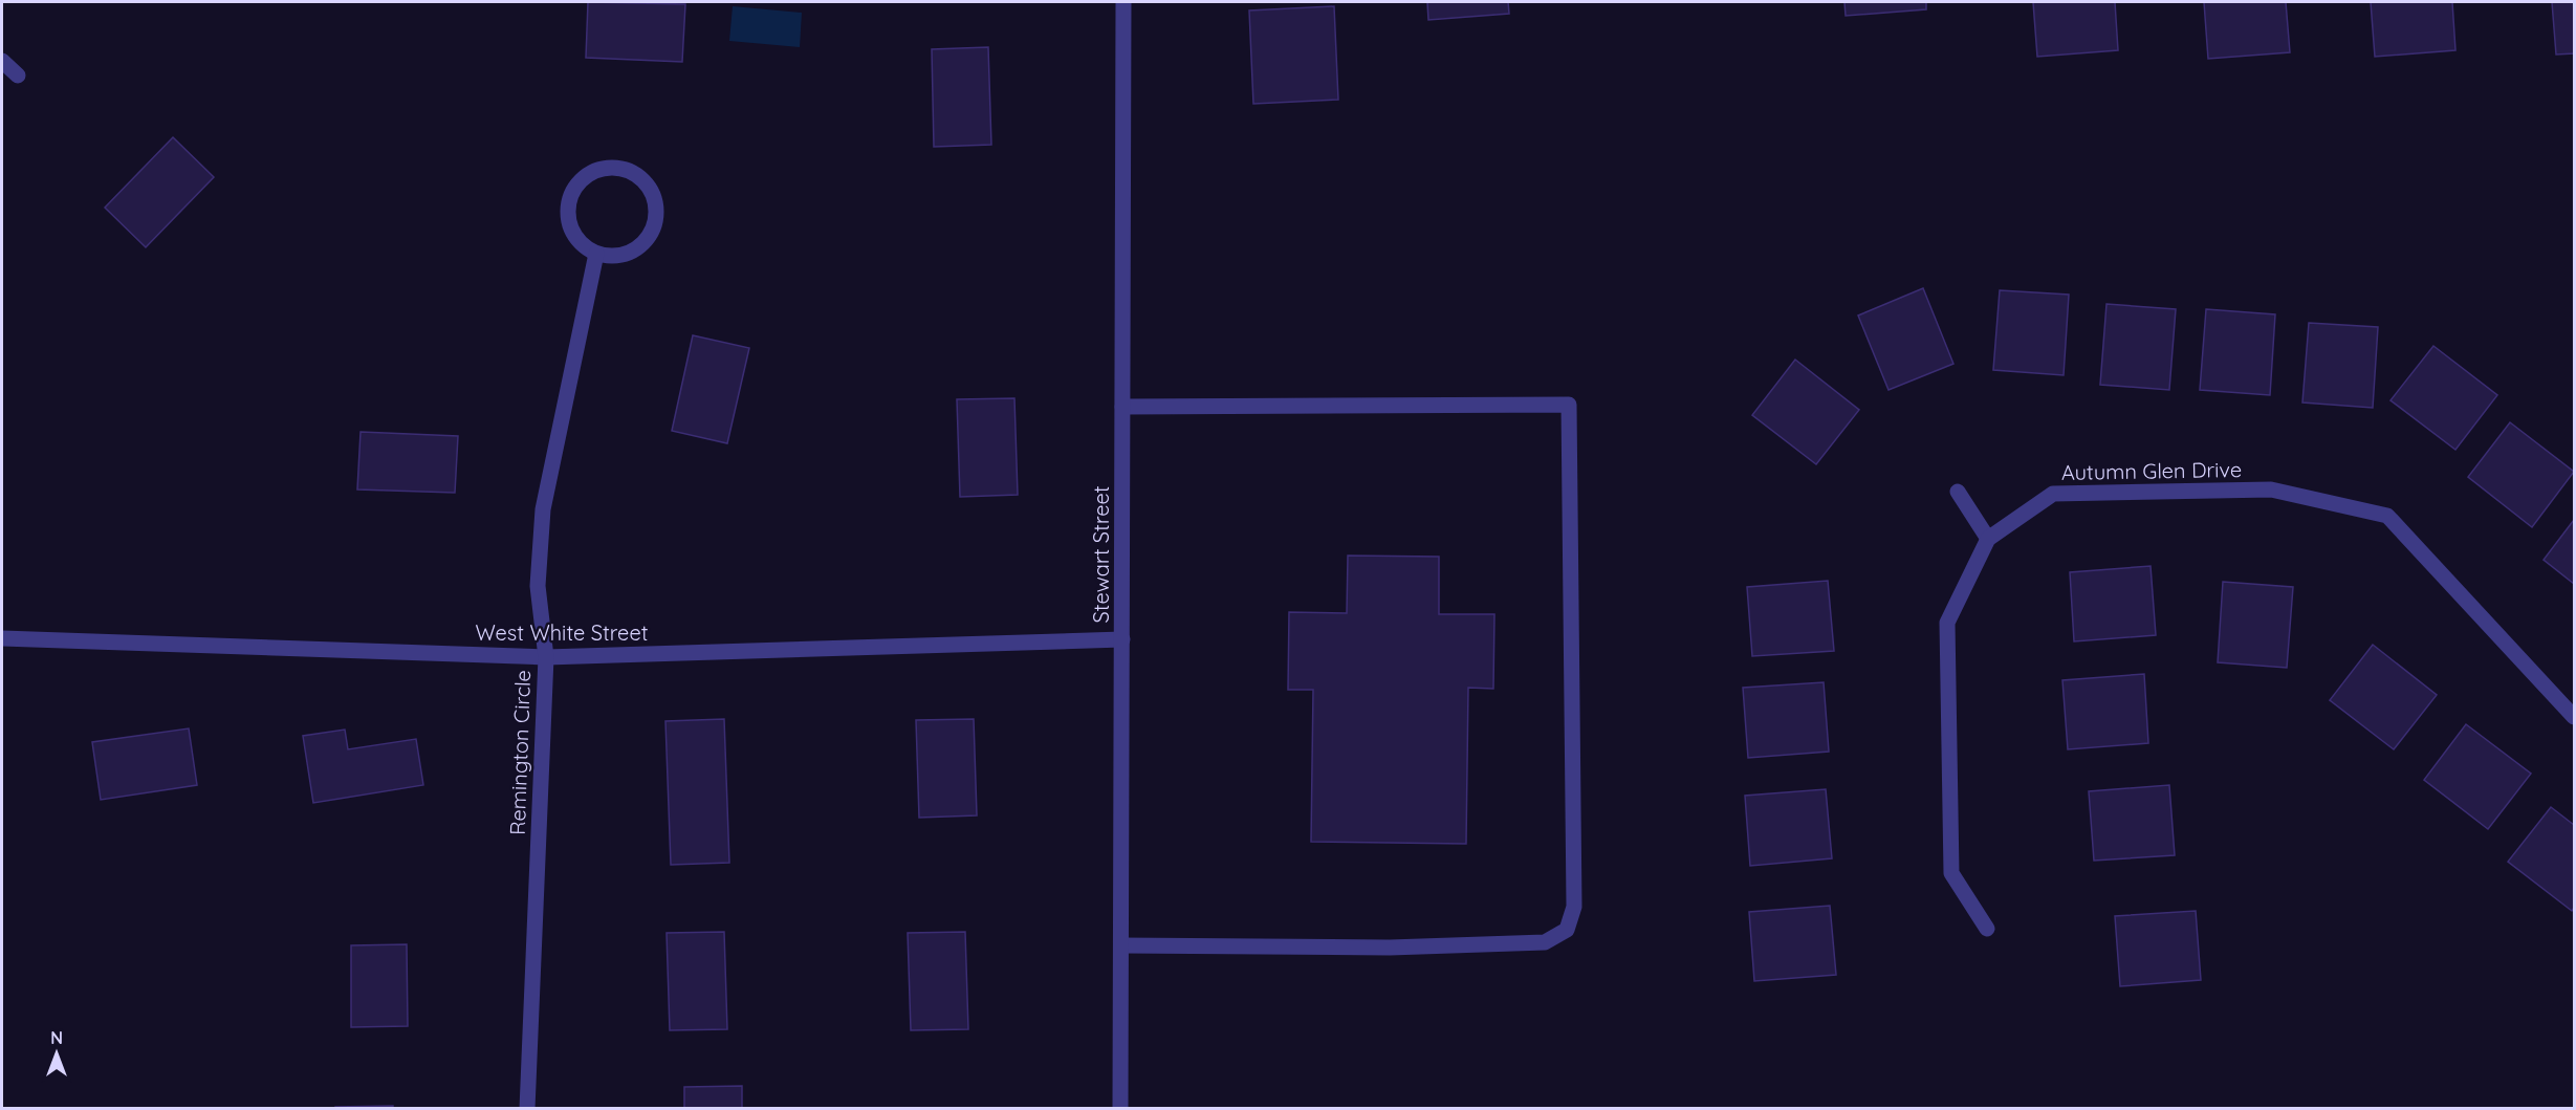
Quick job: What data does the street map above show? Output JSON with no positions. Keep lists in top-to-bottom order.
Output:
{
  "streets": {
    "street": [
      "Autumn Glen Drive",
      "Stewart Street",
      "West White Street",
      "Remington Circle"
    ]
  },
  "crossings": [
    ["Stewart Street", "West White Street"],
    ["West White Street", "Remington Circle"]
  ],
  "north": "top"
}
